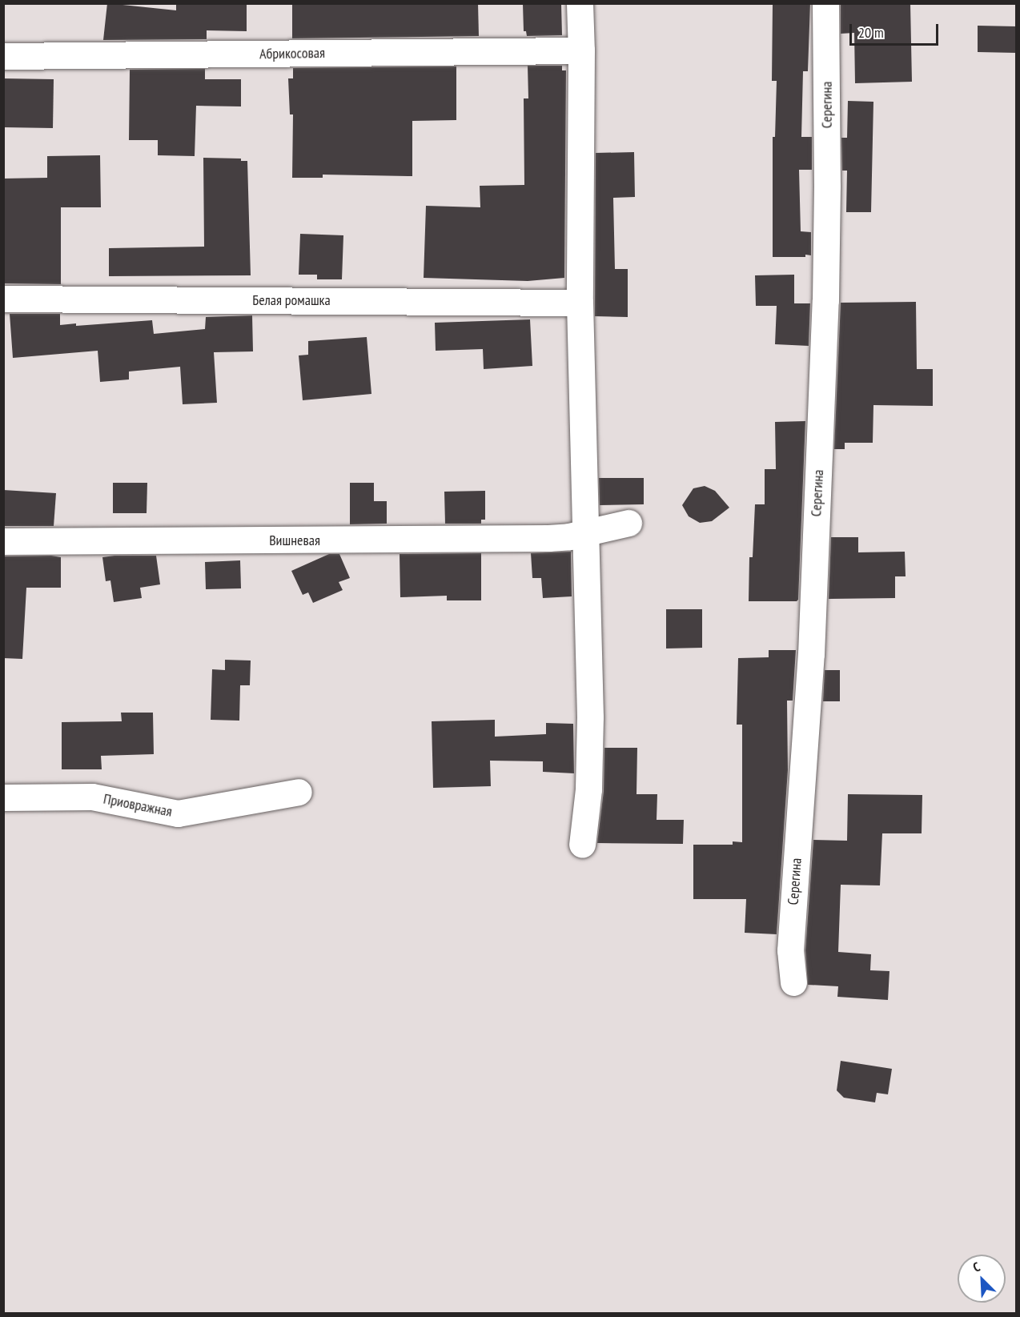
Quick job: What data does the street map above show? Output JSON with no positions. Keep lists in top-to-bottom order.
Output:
{
  "streets": {
    "street": [
      "Абрикосовая",
      "Серегина",
      "Белая ромашка",
      "Вишневая",
      "Приовражная"
    ]
  },
  "scale_bar": "20 m",
  "north": "top left"
}
